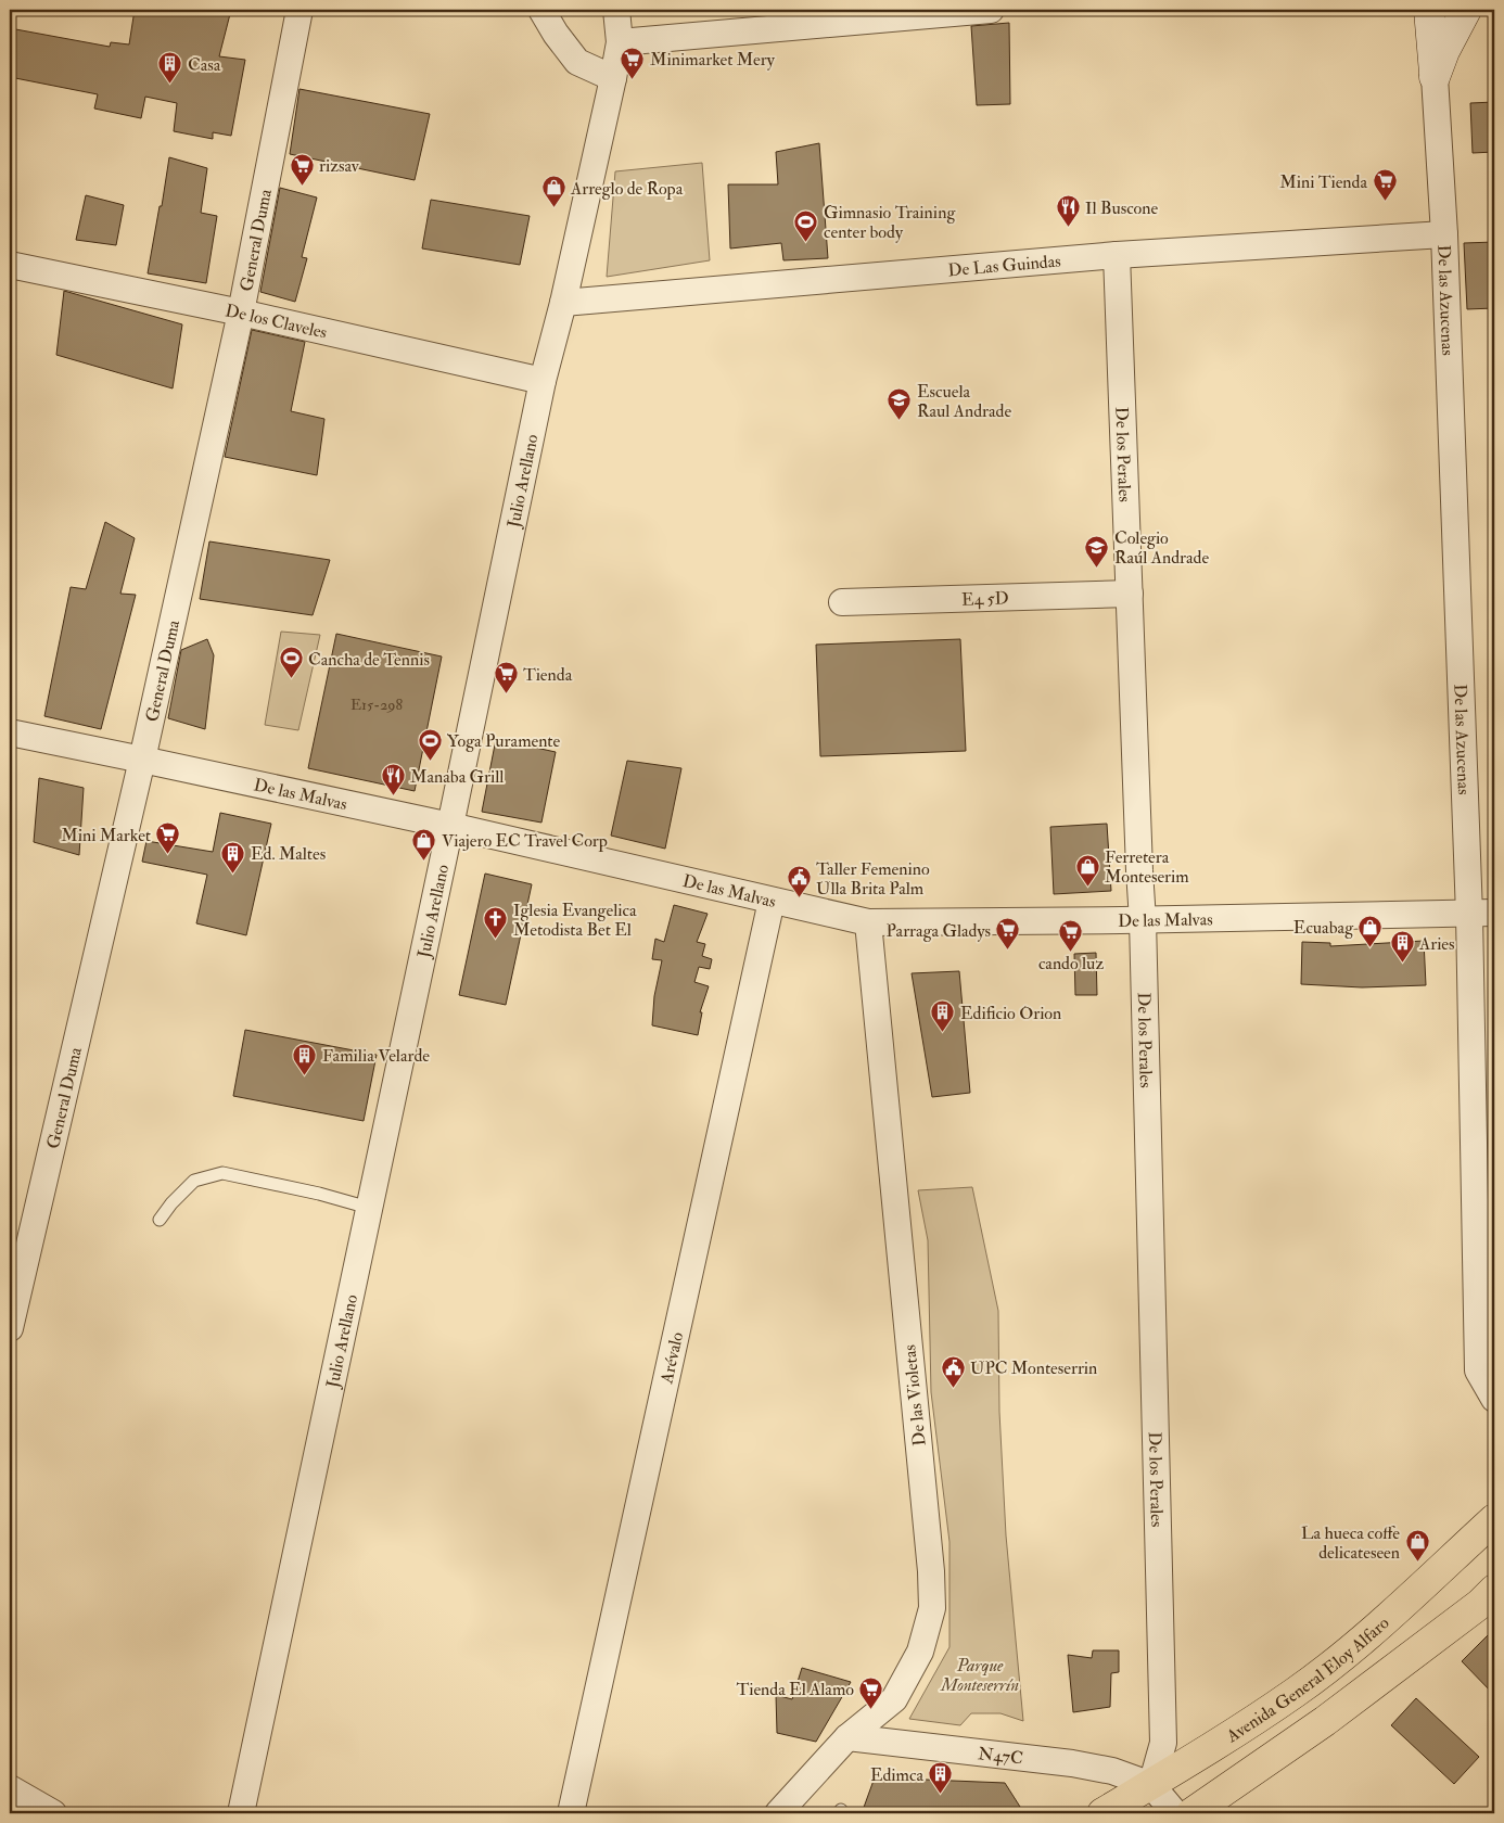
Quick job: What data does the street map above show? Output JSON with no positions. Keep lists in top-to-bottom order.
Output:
{
  "streets": {
    "main road": ["Avenida General Eloy Alfaro"],
    "street": [
      "General Duma",
      "De Las Guindas",
      "De las Azucenas",
      "De los Claveles",
      "De los Perales",
      "Julio Arellano",
      "E4 5D",
      "De las Malvas",
      "Arévalo",
      "De las Violetas",
      "N47C"
    ]
  },
  "crossings": [
    ["General Duma", "De los Claveles"],
    ["General Duma", "De las Malvas"],
    ["De Las Guindas", "De las Azucenas"],
    ["De Las Guindas", "De los Perales"],
    ["De Las Guindas", "Julio Arellano"],
    ["De las Azucenas", "De las Malvas"],
    ["De los Claveles", "Julio Arellano"],
    ["De los Perales", "E4 5D"],
    ["De los Perales", "De las Malvas"],
    ["De los Perales", "Avenida General Eloy Alfaro"],
    ["De los Perales", "N47C"],
    ["Julio Arellano", "De las Malvas"],
    ["De las Malvas", "Arévalo"],
    ["De las Malvas", "De las Violetas"],
    ["De las Violetas", "N47C"],
    ["Avenida General Eloy Alfaro", "N47C"]
  ],
  "parks": ["Parque Monteserrín"],
  "places": {
    "supermarket": [
      "Minimarket Mery",
      "rizsav",
      "Mini Tienda",
      "Tienda",
      "Mini Market",
      "Parraga Gladys",
      "cando luz",
      "Tienda El Alamo"
    ],
    "building": [
      "Casa",
      "Ed. Maltes",
      "Aries",
      "Edificio Orion",
      "Familia Velarde",
      "Edimca"
    ],
    "shop": [
      "Arreglo de Ropa",
      "Viajero EC Travel Corp",
      "Ferretera Monteserim",
      "Ecuabag",
      "La hueca coffe delicateseen"
    ],
    "restaurant": ["Il Buscone", "Manaba Grill"],
    "sports": ["Gimnasio Training center body", "Cancha de Tennis", "Yoga Puramente"],
    "school or university": ["Escuela Raul Andrade", "Colegio Raúl Andrade"],
    "public building": ["Taller Femenino Ulla Brita Palm", "UPC Monteserrin"],
    "church": ["Iglesia Evangelica Metodista Bet El"]
  },
  "house_numbers": ["E15-298"]
}
